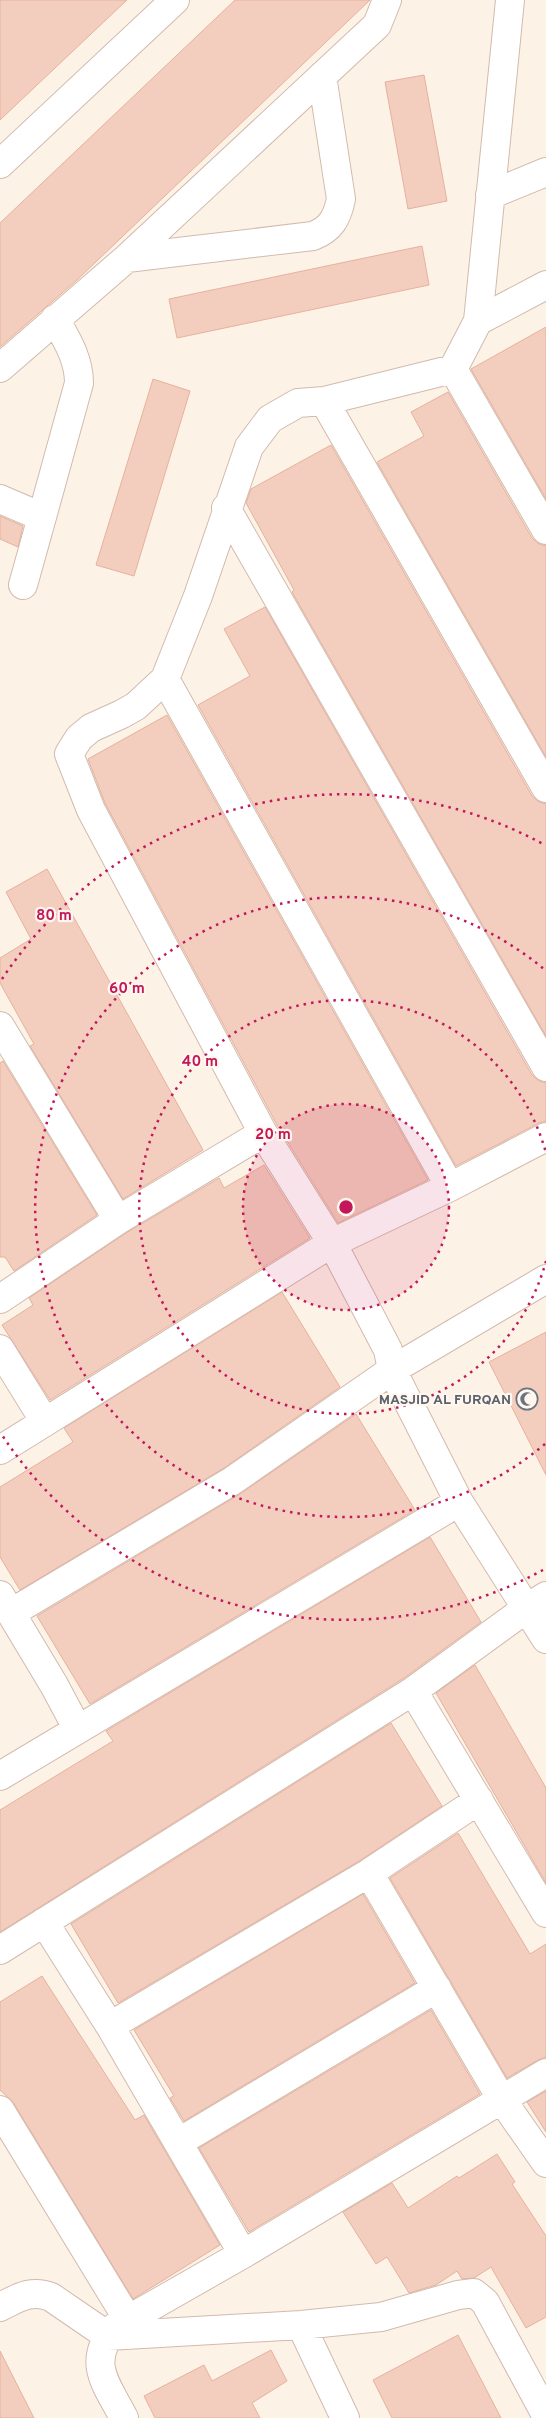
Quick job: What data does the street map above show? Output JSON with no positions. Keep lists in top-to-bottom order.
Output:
{
  "places": {
    "mosque": ["MASJID AL FURQAN"]
  },
  "rings": [
    "80 m",
    "60 m",
    "40 m",
    "20 m"
  ]
}
